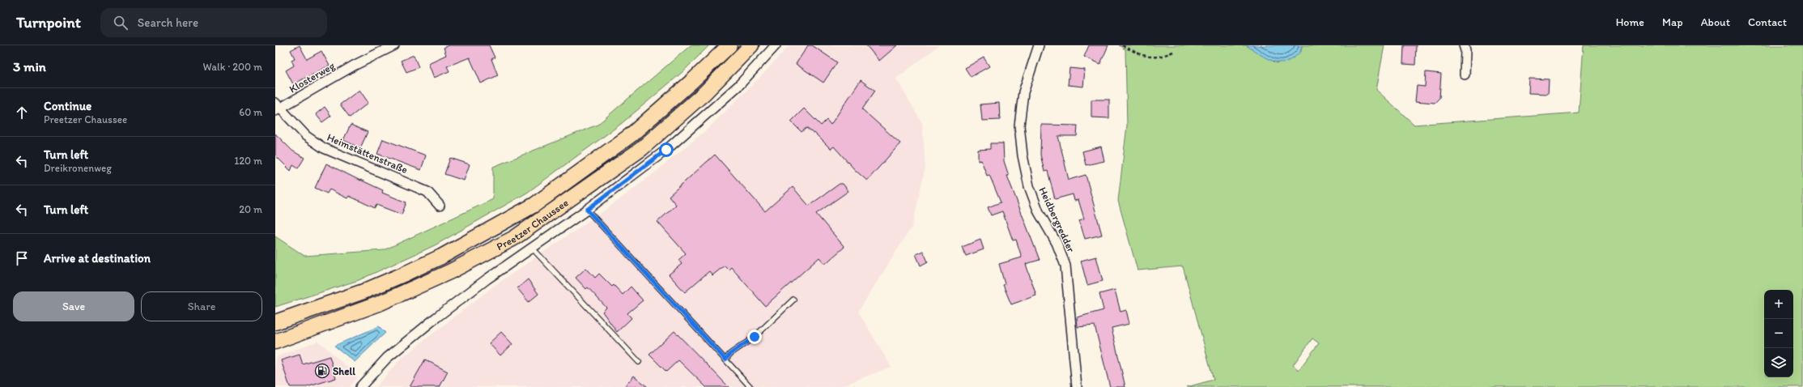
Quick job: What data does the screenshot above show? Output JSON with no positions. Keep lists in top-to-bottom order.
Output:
{
  "streets": {
    "highway": ["Preetzer Chaussee"],
    "street": ["Klosterweg", "Heimstättenstraße", "Heidbergredder"]
  },
  "crossings": [
    ["Klosterweg", "Heimstättenstraße"]
  ],
  "places": {
    "fuel station": ["Shell"]
  },
  "page": {
    "header": "Turnpoint",
    "search": "Search here",
    "nav": [
      "Home",
      "Map",
      "About",
      "Contact"
    ],
    "heading": ["3 min", "Walk · 200 m"],
    "list": [
      ["Continue", "Preetzer Chaussee", "60 m"],
      ["Turn left", "Dreikronenweg", "120 m"],
      ["Turn left", "20 m"],
      "Arrive at destination"
    ],
    "buttons": ["Save", "Share"],
    "map_buttons": ["+", "−"]
  }
}
